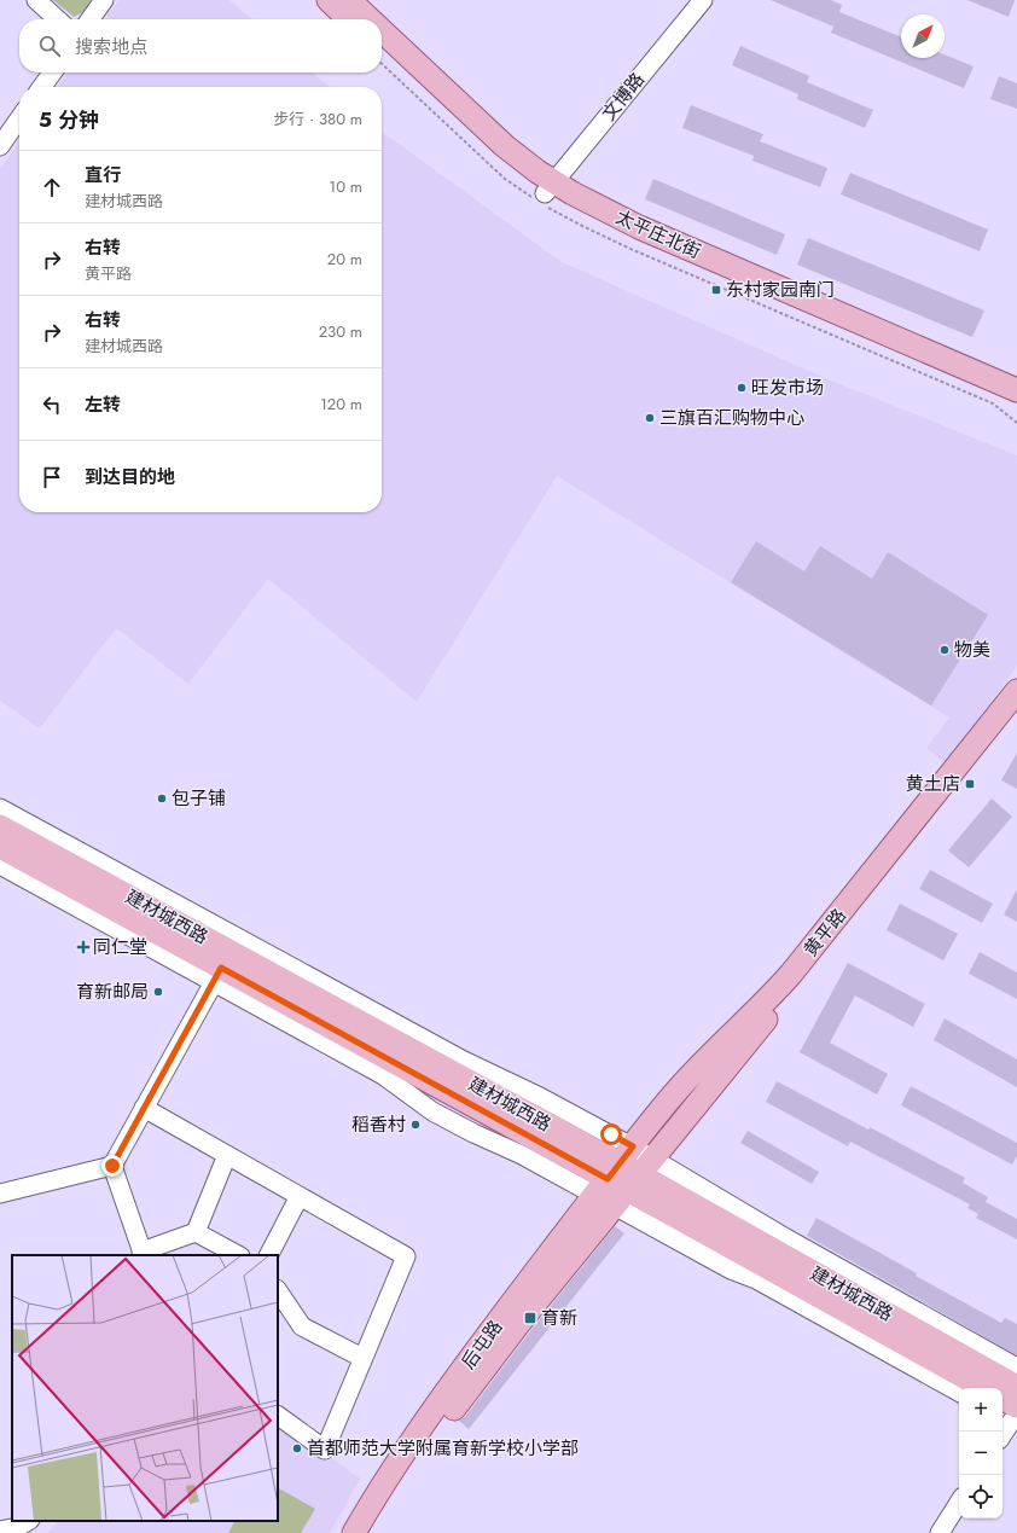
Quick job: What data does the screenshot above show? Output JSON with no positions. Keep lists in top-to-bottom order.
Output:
{
  "streets": {
    "main road": [
      "太平庄北街",
      "建材城西路",
      "黄平路",
      "后屯路"
    ],
    "street": ["文博路"]
  },
  "crossings": [
    ["文博路", "太平庄北街"],
    ["建材城西路", "黄平路"],
    ["建材城西路", "后屯路"],
    ["黄平路", "后屯路"]
  ],
  "places": {
    "transit": ["东村家园南门", "黄土店", "育新"],
    "other": [
      "旺发市场",
      "三旗百汇购物中心",
      "物美",
      "包子铺",
      "育新邮局",
      "稻香村",
      "首都师范大学附属育新学校小学部"
    ],
    "health": ["同仁堂"]
  },
  "north": "top right",
  "page": {
    "search": "搜索地点",
    "heading": ["5 分钟", "步行 · 380 m"],
    "list": [
      ["直行", "建材城西路", "10 m"],
      ["右转", "黄平路", "20 m"],
      ["右转", "建材城西路", "230 m"],
      ["左转", "120 m"],
      "到达目的地"
    ],
    "map_buttons": ["+", "−"]
  }
}
